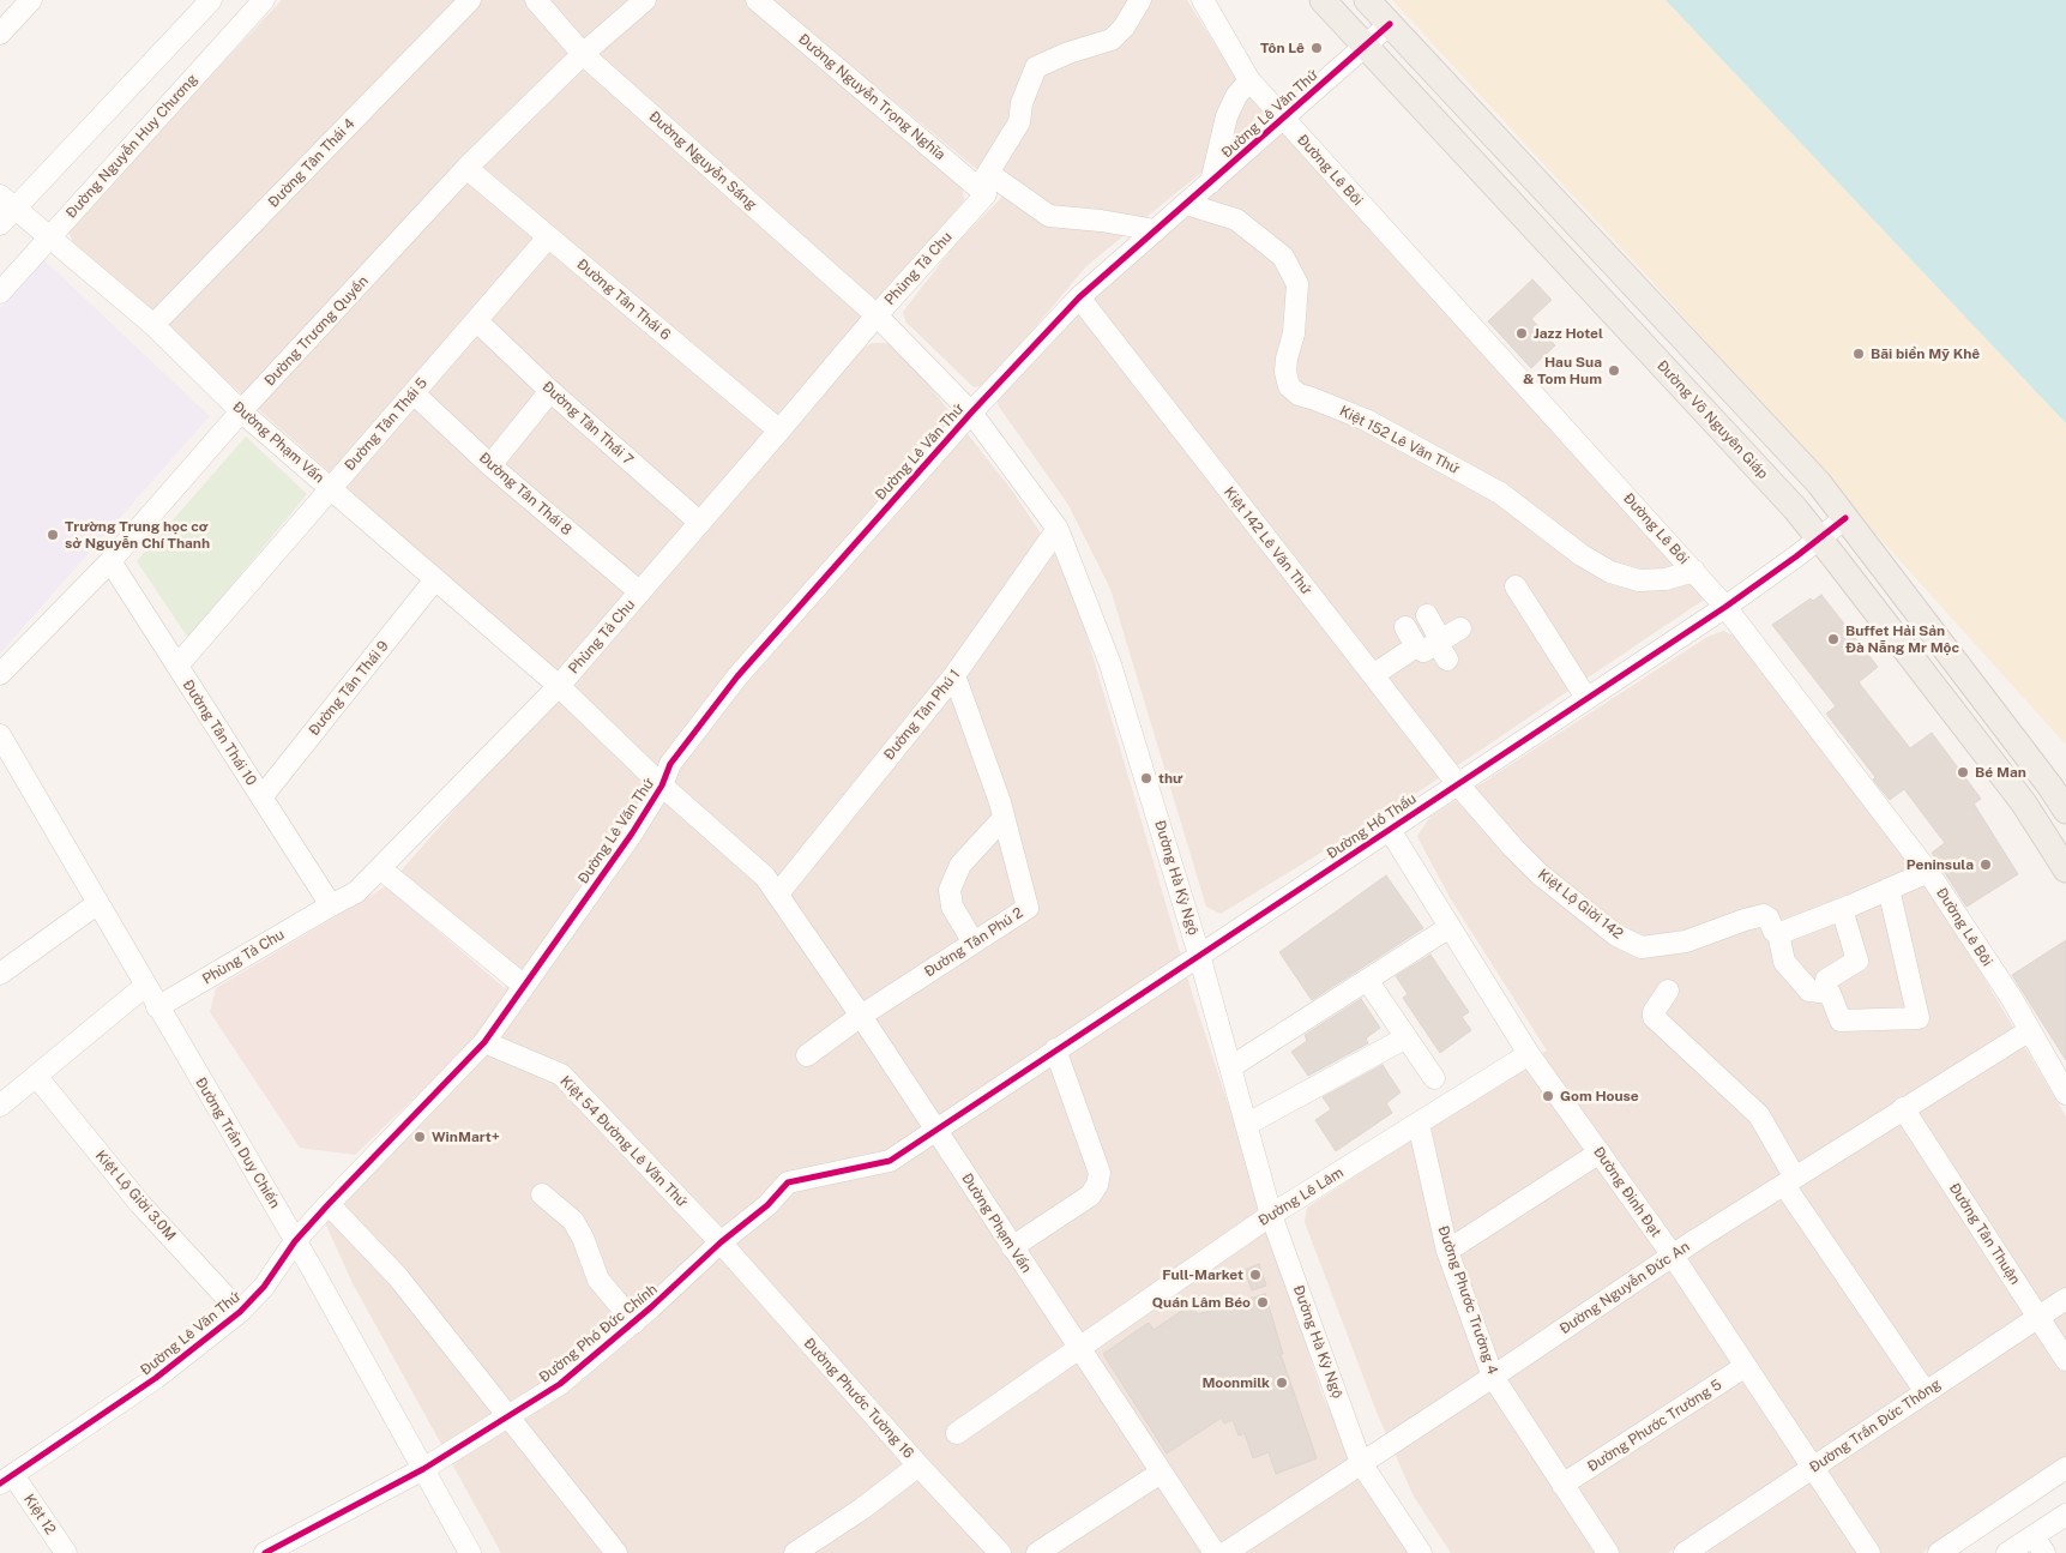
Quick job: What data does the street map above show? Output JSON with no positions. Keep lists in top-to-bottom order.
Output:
{
  "streets": {
    "main road": ["Đường Võ Nguyên Giáp"],
    "street": [
      "Đường Nguyễn Trọng Nghĩa",
      "Đường Lê Văn Thứ",
      "Đường Nguyễn Huy Chương",
      "Đường Nguyễn Sáng",
      "Đường Tân Thái 4",
      "Đường Lê Bôi",
      "Phùng Tả Chu",
      "Đường Tân Thái 6",
      "Đường Trương Quyền",
      "Đường Tân Thái 7",
      "Đường Tân Thái 5",
      "Kiệt 152 Lê Văn Thứ",
      "Đường Phạm Vấn",
      "Đường Tân Thái 8",
      "Kiệt 142 Lê Văn Thứ",
      "Đường Tân Thái 9",
      "Đường Tân Phú 1",
      "Đường Tân Thái 10",
      "Đường Hồ Thấu",
      "Đường Hà Kỳ Ngộ",
      "Kiệt Lộ Giời 142",
      "Đường Tân Phú 2",
      "Kiệt 54 Đường Lê Văn Thứ",
      "Đường Trần Duy Chiến",
      "Đường Đinh Đạt",
      "Kiệt Lộ Giời 3.0M",
      "Đường Lê Lâm",
      "Đường Tân Thuận",
      "Đường Nguyễn Đức An",
      "Đường Phước Trường 4",
      "Đường Phó Đức Chính",
      "Đường Phước Tường 16",
      "Đường Phước Trường 5",
      "Đường Trần Đức Thông",
      "Kiệt 12"
    ]
  },
  "crossings": [
    ["Đường Nguyễn Trọng Nghĩa", "Đường Lê Văn Thứ"],
    ["Đường Nguyễn Trọng Nghĩa", "Phùng Tả Chu"],
    ["Đường Lê Văn Thứ", "Đường Lê Bôi"],
    ["Đường Lê Văn Thứ", "Đường Võ Nguyên Giáp"],
    ["Đường Lê Văn Thứ", "Kiệt 152 Lê Văn Thứ"],
    ["Đường Lê Văn Thứ", "Đường Phạm Vấn"],
    ["Đường Lê Văn Thứ", "Kiệt 142 Lê Văn Thứ"],
    ["Đường Lê Văn Thứ", "Đường Hà Kỳ Ngộ"],
    ["Đường Lê Văn Thứ", "Kiệt 54 Đường Lê Văn Thứ"],
    ["Đường Lê Văn Thứ", "Đường Trần Duy Chiến"],
    ["Đường Lê Văn Thứ", "Kiệt Lộ Giời 3.0M"],
    ["Đường Lê Văn Thứ", "Kiệt 12"],
    ["Đường Nguyễn Huy Chương", "Đường Phạm Vấn"],
    ["Đường Nguyễn Sáng", "Phùng Tả Chu"],
    ["Đường Nguyễn Sáng", "Đường Trương Quyền"],
    ["Đường Nguyễn Sáng", "Đường Hà Kỳ Ngộ"],
    ["Đường Tân Thái 4", "Đường Phạm Vấn"],
    ["Đường Lê Bôi", "Kiệt 152 Lê Văn Thứ"],
    ["Đường Lê Bôi", "Đường Hồ Thấu"],
    ["Đường Lê Bôi", "Đường Nguyễn Đức An"],
    ["Phùng Tả Chu", "Đường Tân Thái 6"],
    ["Phùng Tả Chu", "Đường Tân Thái 7"],
    ["Phùng Tả Chu", "Đường Phạm Vấn"],
    ["Phùng Tả Chu", "Đường Tân Thái 8"],
    ["Phùng Tả Chu", "Đường Tân Thái 10"],
    ["Phùng Tả Chu", "Đường Hà Kỳ Ngộ"],
    ["Phùng Tả Chu", "Đường Trần Duy Chiến"],
    ["Đường Tân Thái 6", "Đường Trương Quyền"],
    ["Đường Tân Thái 6", "Đường Tân Thái 5"],
    ["Đường Trương Quyền", "Đường Phạm Vấn"],
    ["Đường Trương Quyền", "Đường Tân Thái 10"],
    ["Đường Võ Nguyên Giáp", "Đường Hồ Thấu"],
    ["Đường Tân Thái 7", "Đường Tân Thái 5"],
    ["Đường Tân Thái 5", "Đường Phạm Vấn"],
    ["Đường Tân Thái 5", "Đường Tân Thái 8"],
    ["Đường Tân Thái 5", "Đường Tân Thái 10"],
    ["Đường Phạm Vấn", "Đường Tân Thái 9"],
    ["Đường Phạm Vấn", "Đường Tân Phú 1"],
    ["Đường Phạm Vấn", "Đường Hồ Thấu"],
    ["Đường Phạm Vấn", "Đường Tân Phú 2"],
    ["Đường Phạm Vấn", "Đường Lê Lâm"],
    ["Đường Phạm Vấn", "Đường Phó Đức Chính"],
    ["Kiệt 142 Lê Văn Thứ", "Đường Hồ Thấu"],
    ["Kiệt 142 Lê Văn Thứ", "Kiệt Lộ Giời 142"],
    ["Đường Tân Thái 9", "Đường Tân Thái 10"],
    ["Đường Tân Phú 1", "Đường Hà Kỳ Ngộ"],
    ["Đường Tân Phú 1", "Đường Tân Phú 2"],
    ["Đường Hồ Thấu", "Đường Hà Kỳ Ngộ"],
    ["Đường Hồ Thấu", "Kiệt Lộ Giời 142"],
    ["Đường Hồ Thấu", "Đường Đinh Đạt"],
    ["Đường Hồ Thấu", "Đường Phó Đức Chính"],
    ["Đường Hà Kỳ Ngộ", "Đường Lê Lâm"],
    ["Đường Hà Kỳ Ngộ", "Đường Nguyễn Đức An"],
    ["Kiệt 54 Đường Lê Văn Thứ", "Đường Phó Đức Chính"],
    ["Kiệt 54 Đường Lê Văn Thứ", "Đường Phước Tường 16"],
    ["Đường Trần Duy Chiến", "Đường Phó Đức Chính"],
    ["Đường Đinh Đạt", "Đường Lê Lâm"],
    ["Đường Đinh Đạt", "Đường Nguyễn Đức An"],
    ["Đường Đinh Đạt", "Đường Phước Trường 5"],
    ["Đường Đinh Đạt", "Đường Trần Đức Thông"],
    ["Đường Lê Lâm", "Đường Phước Trường 4"],
    ["Đường Tân Thuận", "Đường Nguyễn Đức An"],
    ["Đường Tân Thuận", "Đường Trần Đức Thông"],
    ["Đường Nguyễn Đức An", "Đường Phước Trường 4"],
    ["Đường Phước Trường 4", "Đường Phước Trường 5"],
    ["Đường Phó Đức Chính", "Đường Phước Tường 16"]
  ],
  "places": [
    "Tôn Lê",
    "Jazz Hotel",
    "Bãi biển Mỹ Khê",
    "Hau Sua & Tom Hum",
    "Trường Trung học cơ sở Nguyễn Chí Thanh",
    "Buffet Hải Sản Đà Nẵng Mr Mộc",
    "Bé Man",
    "thư",
    "Peninsula",
    "Gom House",
    "WinMart+",
    "Full-Market",
    "Quán Lâm Béo",
    "Moonmilk"
  ]
}
